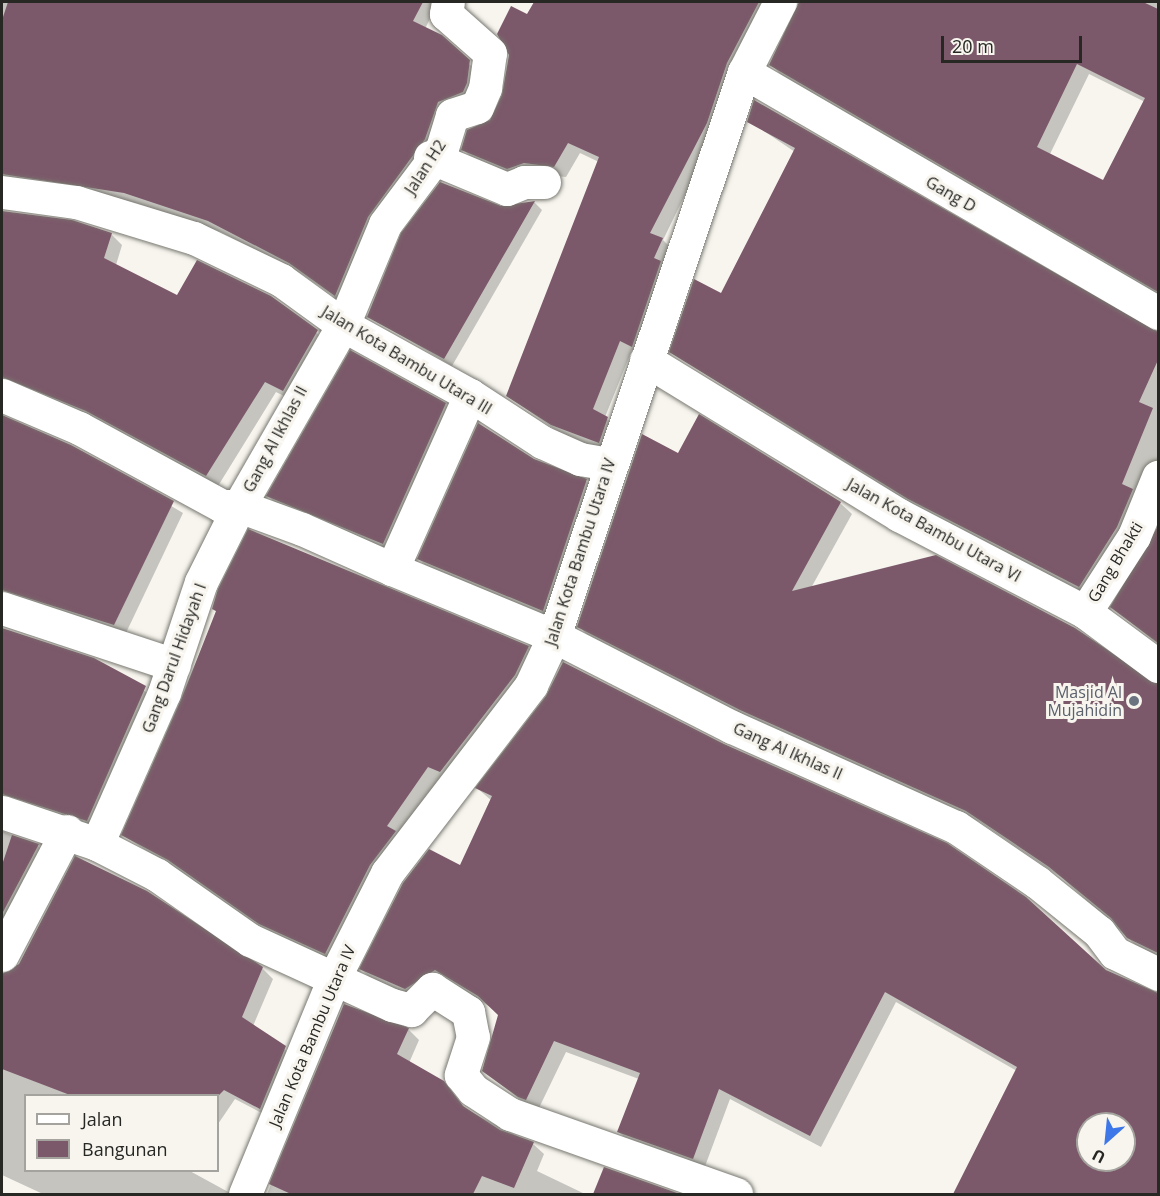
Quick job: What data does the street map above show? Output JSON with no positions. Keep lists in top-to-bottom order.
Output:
{
  "streets": {
    "street": [
      "Jalan H2",
      "Gang D",
      "Jalan Kota Bambu Utara III",
      "Gang Al Ikhlas II",
      "Jalan Kota Bambu Utara VI",
      "Jalan Kota Bambu Utara IV",
      "Gang Bhakti",
      "Gang Darul Hidayah I"
    ]
  },
  "crossings": [
    ["Jalan H2", "Jalan Kota Bambu Utara III"],
    ["Jalan H2", "Gang Al Ikhlas II"],
    ["Gang D", "Jalan Kota Bambu Utara IV"],
    ["Jalan Kota Bambu Utara III", "Gang Al Ikhlas II"],
    ["Jalan Kota Bambu Utara III", "Jalan Kota Bambu Utara IV"],
    ["Gang Al Ikhlas II", "Jalan Kota Bambu Utara IV"],
    ["Gang Al Ikhlas II", "Gang Darul Hidayah I"],
    ["Jalan Kota Bambu Utara VI", "Jalan Kota Bambu Utara IV"],
    ["Jalan Kota Bambu Utara VI", "Gang Bhakti"]
  ],
  "places": ["Masjid Al Mujahidin"],
  "legend": ["Jalan", "Bangunan"],
  "scale_bar": "20 m",
  "north": "bottom left"
}
